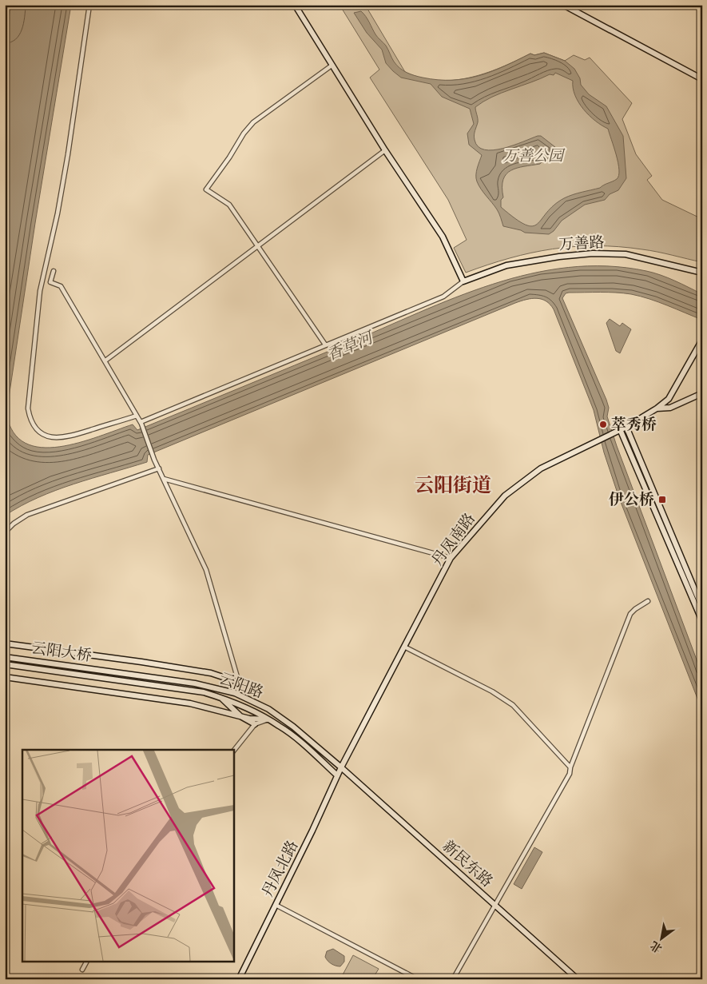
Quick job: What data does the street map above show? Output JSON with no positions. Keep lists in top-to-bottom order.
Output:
{
  "streets": {
    "street": [
      "万善路",
      "丹凤南路",
      "云阳大桥",
      "云阳路",
      "新民东路",
      "丹凤北路"
    ]
  },
  "crossings": [
    ["丹凤南路", "云阳路"],
    ["丹凤南路", "新民东路"],
    ["丹凤南路", "丹凤北路"],
    ["云阳大桥", "云阳路"],
    ["云阳路", "新民东路"],
    ["云阳路", "丹凤北路"],
    ["新民东路", "丹凤北路"]
  ],
  "districts": ["云阳街道"],
  "water": ["香草河"],
  "parks": ["万善公园"],
  "places": {
    "other": ["萃秀桥"],
    "transit": ["伊公桥"]
  },
  "north": "bottom left"
}
